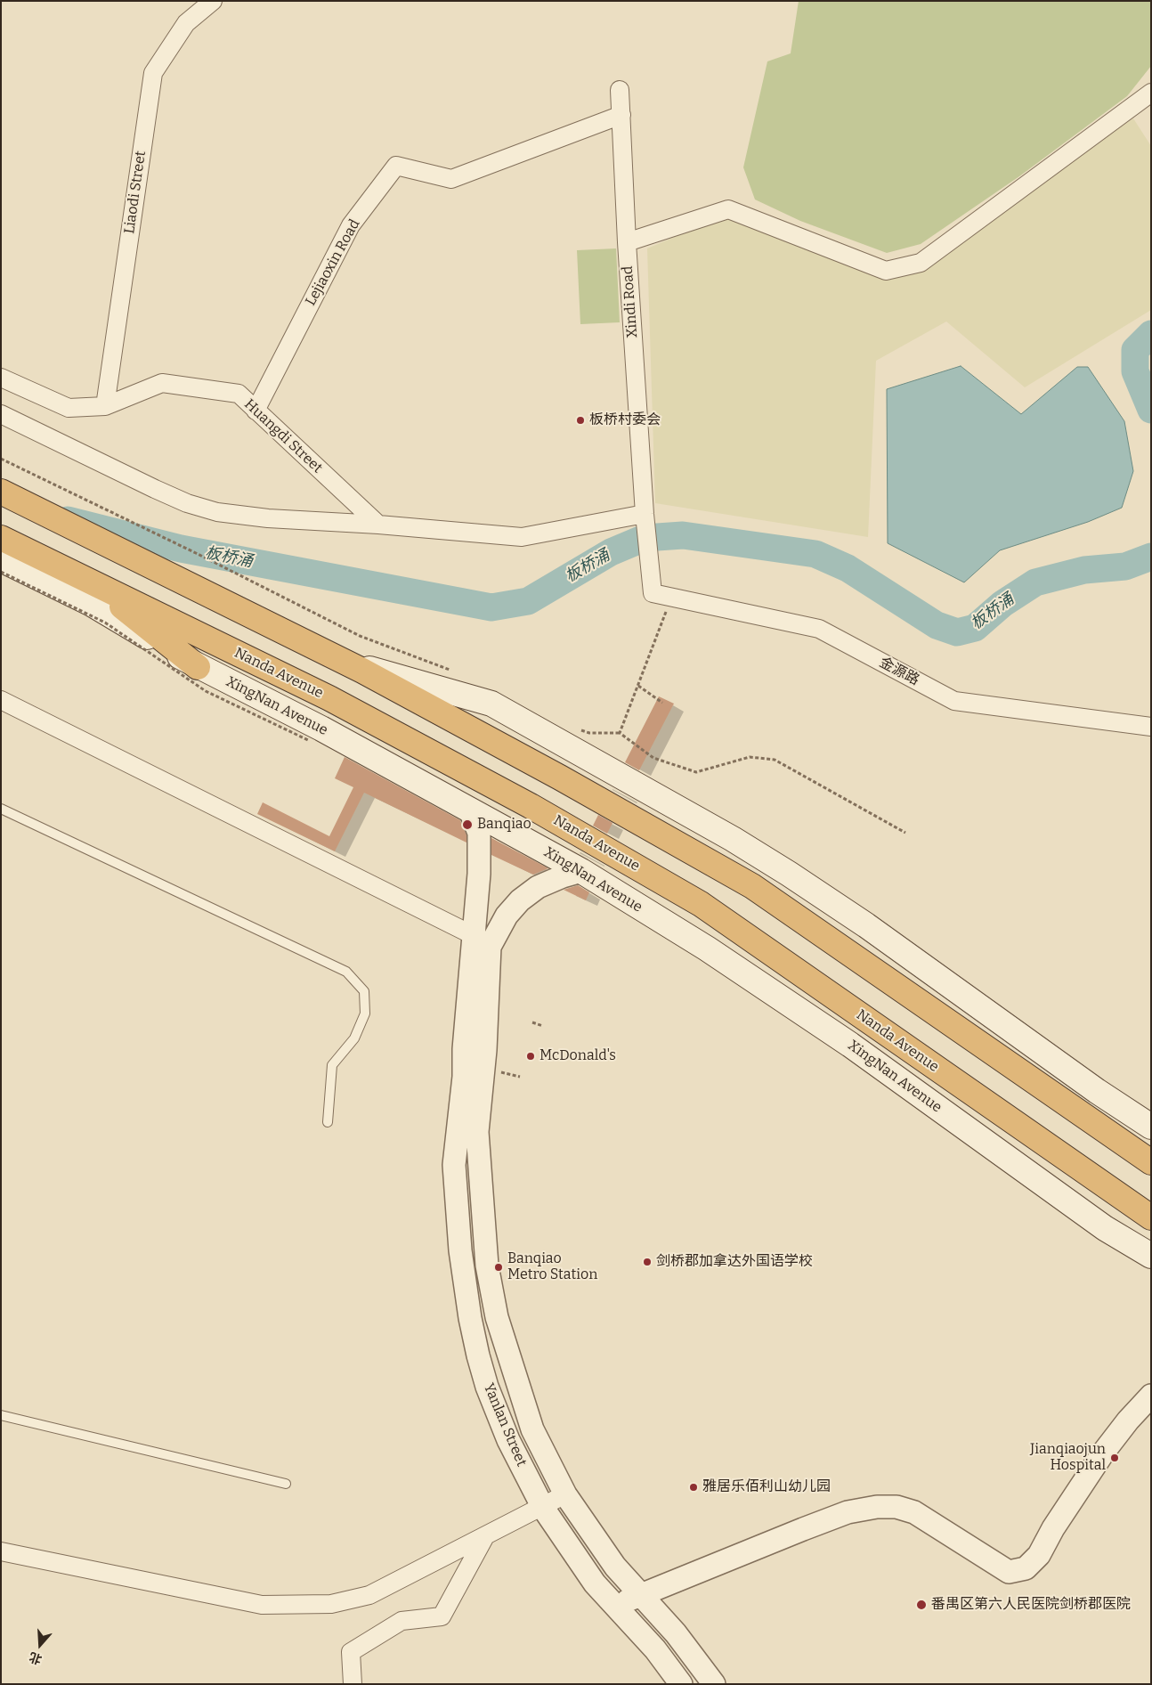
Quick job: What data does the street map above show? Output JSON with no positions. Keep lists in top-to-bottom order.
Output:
{
  "streets": {
    "highway": ["Nanda Avenue"],
    "main road": ["XingNan Avenue"],
    "street": [
      "Liaodi Street",
      "Lejiaoxin Road",
      "Xindi Road",
      "Huangdi Street",
      "金源路",
      "Yanlan Street"
    ]
  },
  "crossings": [
    ["Liaodi Street", "Huangdi Street"],
    ["Lejiaoxin Road", "Xindi Road"],
    ["Lejiaoxin Road", "Huangdi Street"],
    ["Xindi Road", "金源路"]
  ],
  "water": ["板桥涌"],
  "places": [
    "板桥村委会",
    "Banqiao",
    "McDonald's",
    "剑桥郡加拿达外国语学校",
    "Banqiao Metro Station",
    "Jianqiaojun Hospital",
    "雅居乐佰利山幼儿园",
    "番禺区第六人民医院剑桥郡医院"
  ],
  "north": "bottom"
}
